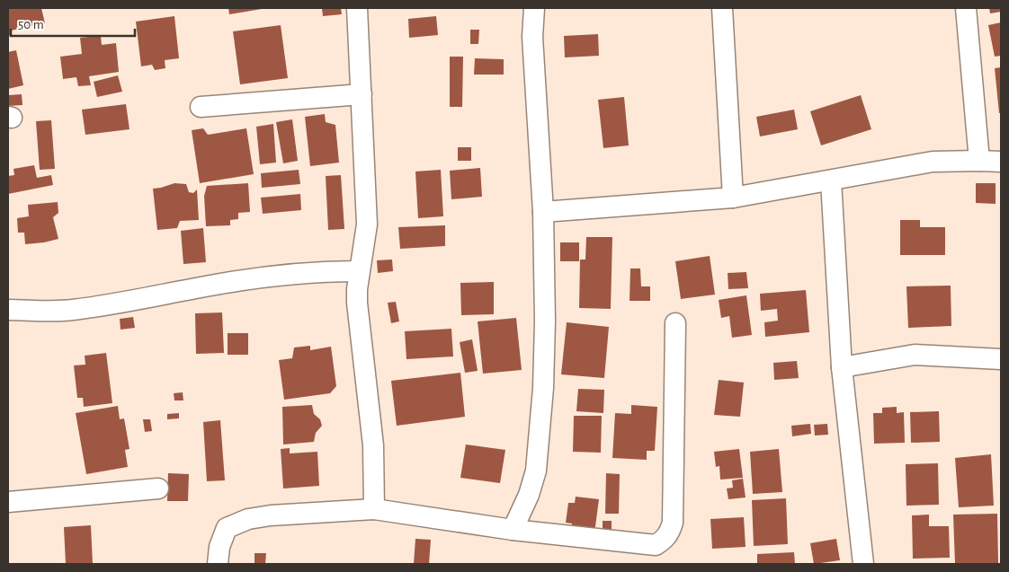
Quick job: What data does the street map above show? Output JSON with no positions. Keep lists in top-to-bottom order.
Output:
{
  "scale_bar": "50 m"
}
